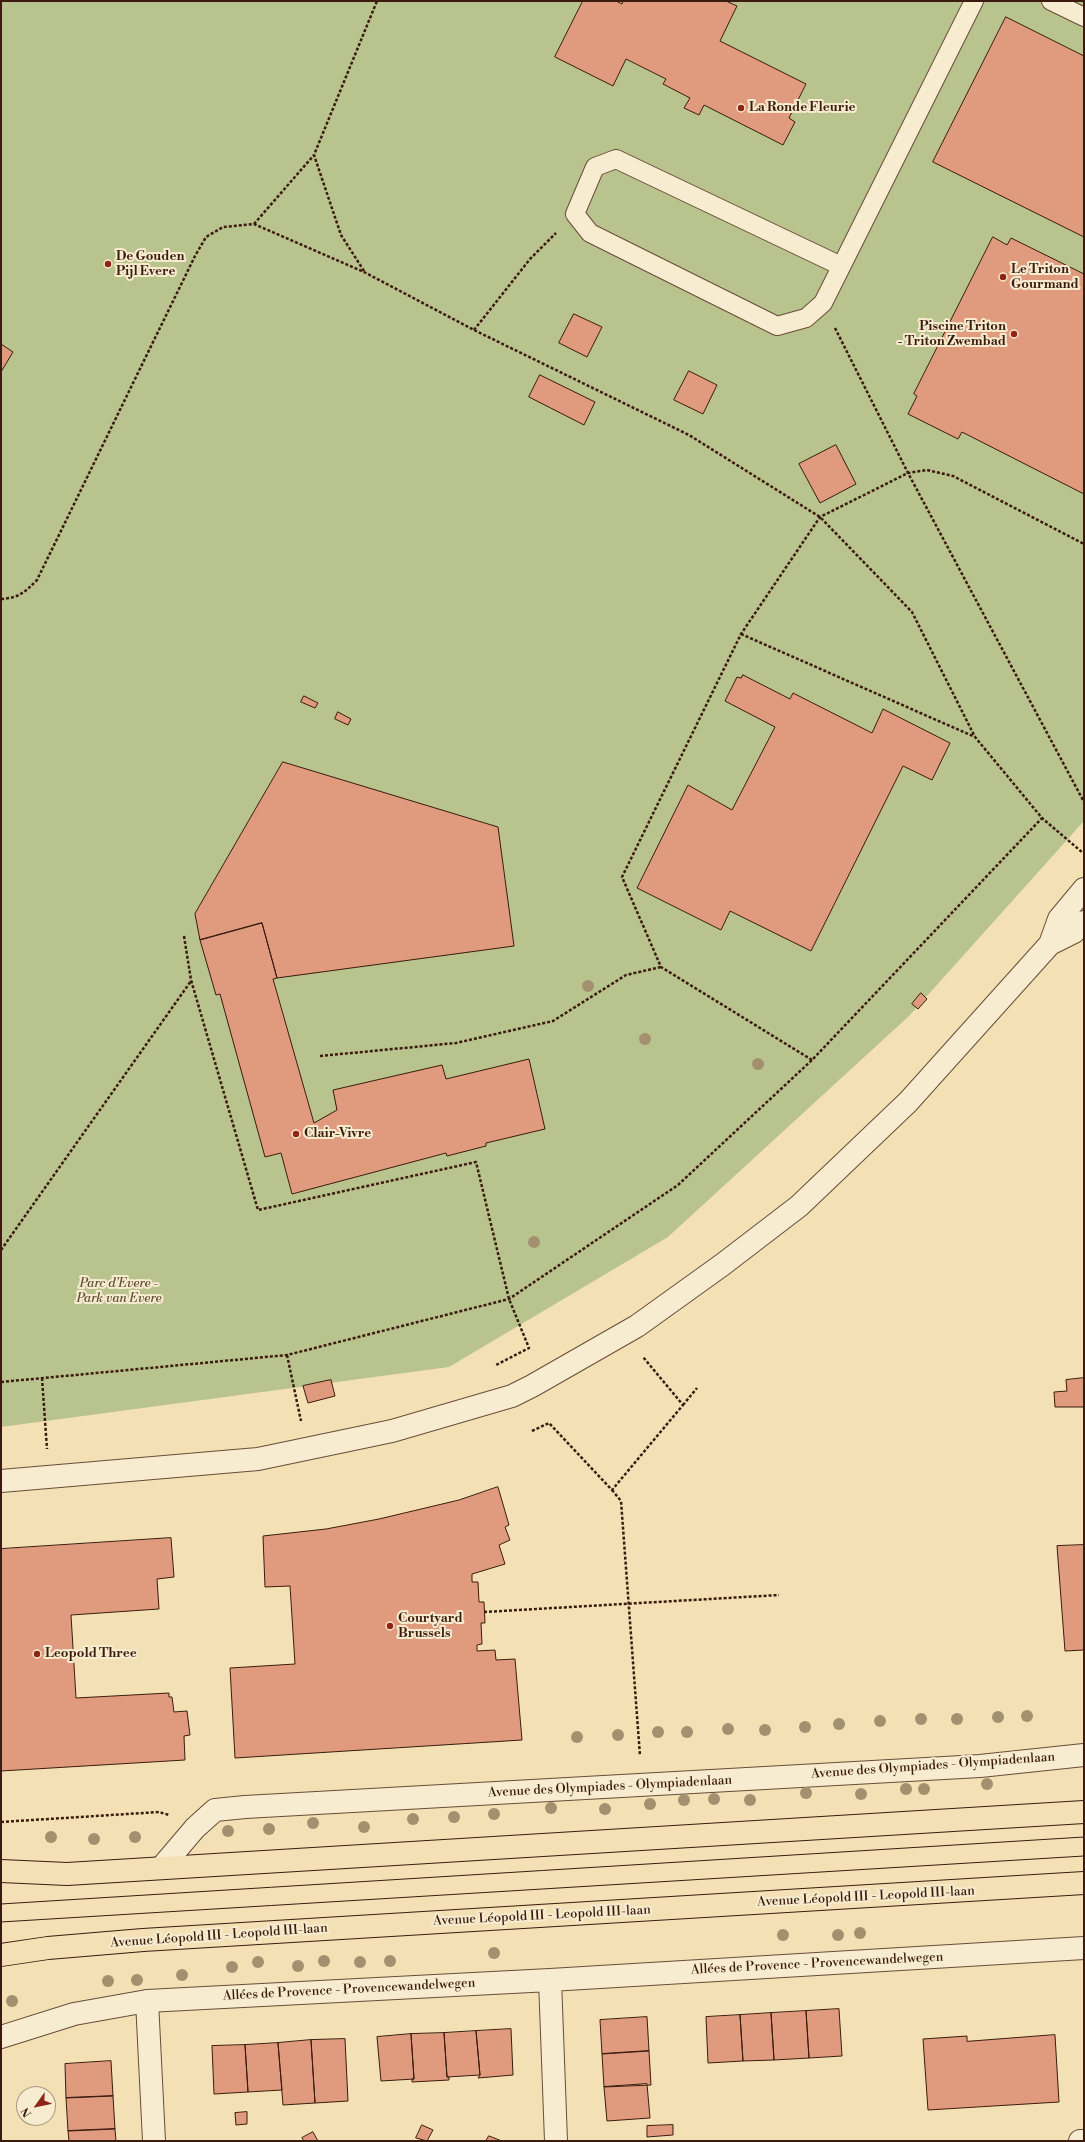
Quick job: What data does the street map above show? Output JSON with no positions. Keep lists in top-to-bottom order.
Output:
{
  "streets": {
    "main road": ["Avenue Léopold III - Leopold III-laan"],
    "street": ["Avenue des Olympiades - Olympiadenlaan", "Allées de Provence - Provencewandelwegen"]
  },
  "parks": ["Parc d'Evere - Park van Evere"],
  "places": [
    "La Ronde Fleurie",
    "De Gouden Pijl Evere",
    "Le Triton Gourmand",
    "Piscine Triton - Triton Zwembad",
    "Clair-Vivre",
    "Courtyard Brussels",
    "Leopold Three"
  ],
  "north": "bottom left"
}
